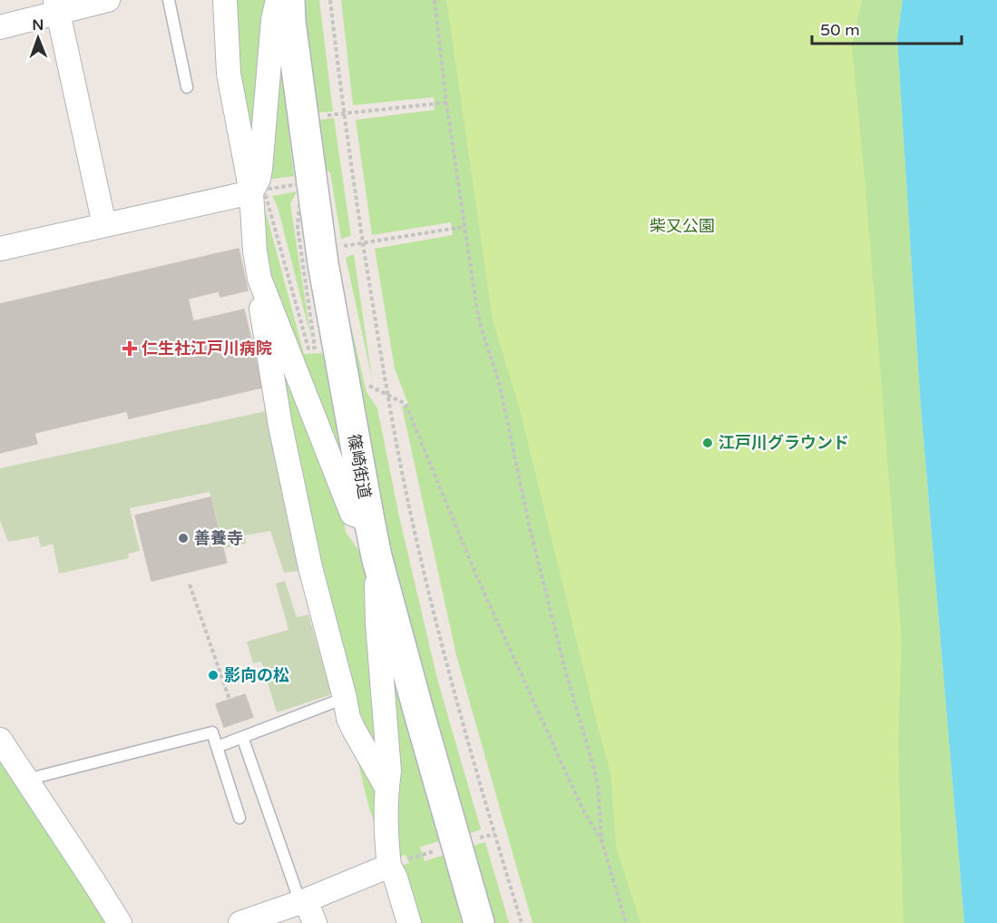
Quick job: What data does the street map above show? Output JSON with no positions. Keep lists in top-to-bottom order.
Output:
{
  "streets": {
    "main road": ["篠崎街道"]
  },
  "parks": ["柴又公園"],
  "places": {
    "health": ["仁生社江戸川病院"],
    "other": ["江戸川グラウンド", "善養寺", "影向の松"]
  },
  "scale_bar": "50 m",
  "north": "top"
}
